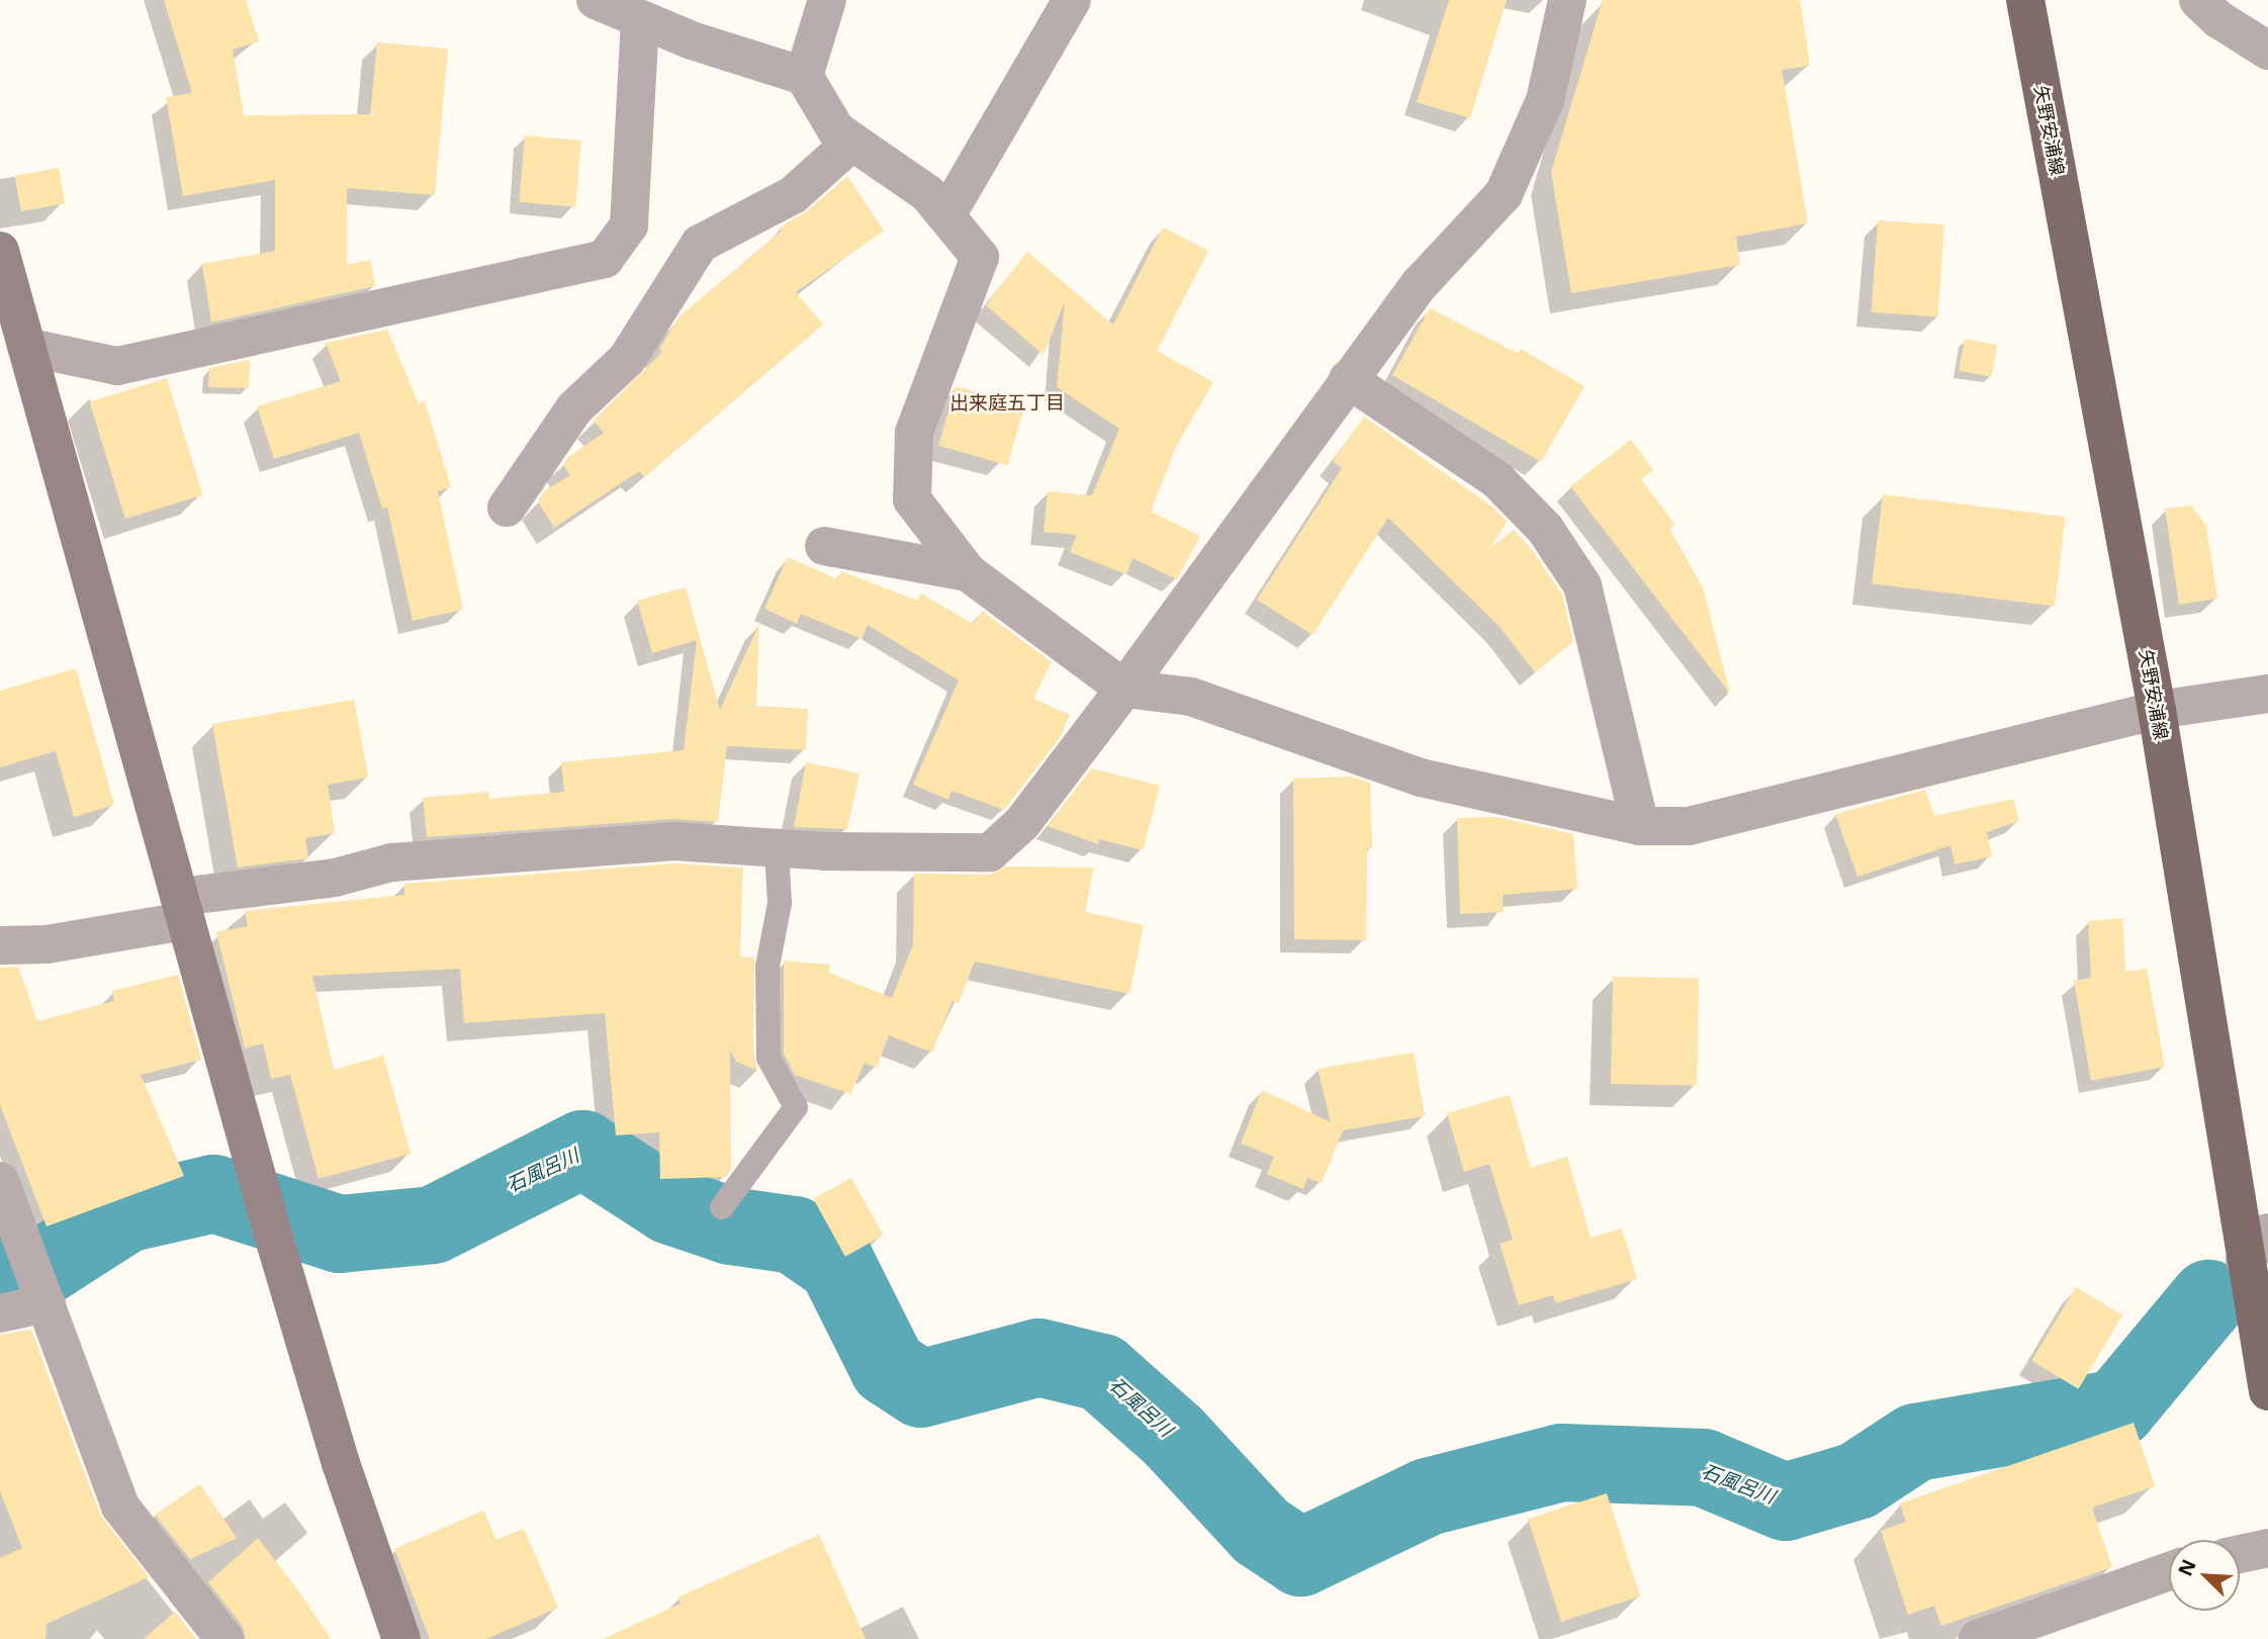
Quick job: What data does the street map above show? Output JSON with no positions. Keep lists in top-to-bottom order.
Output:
{
  "streets": {
    "main road": ["矢野安浦線"]
  },
  "districts": ["出来庭五丁目"],
  "water": ["石風呂川"],
  "north": "top left"
}
